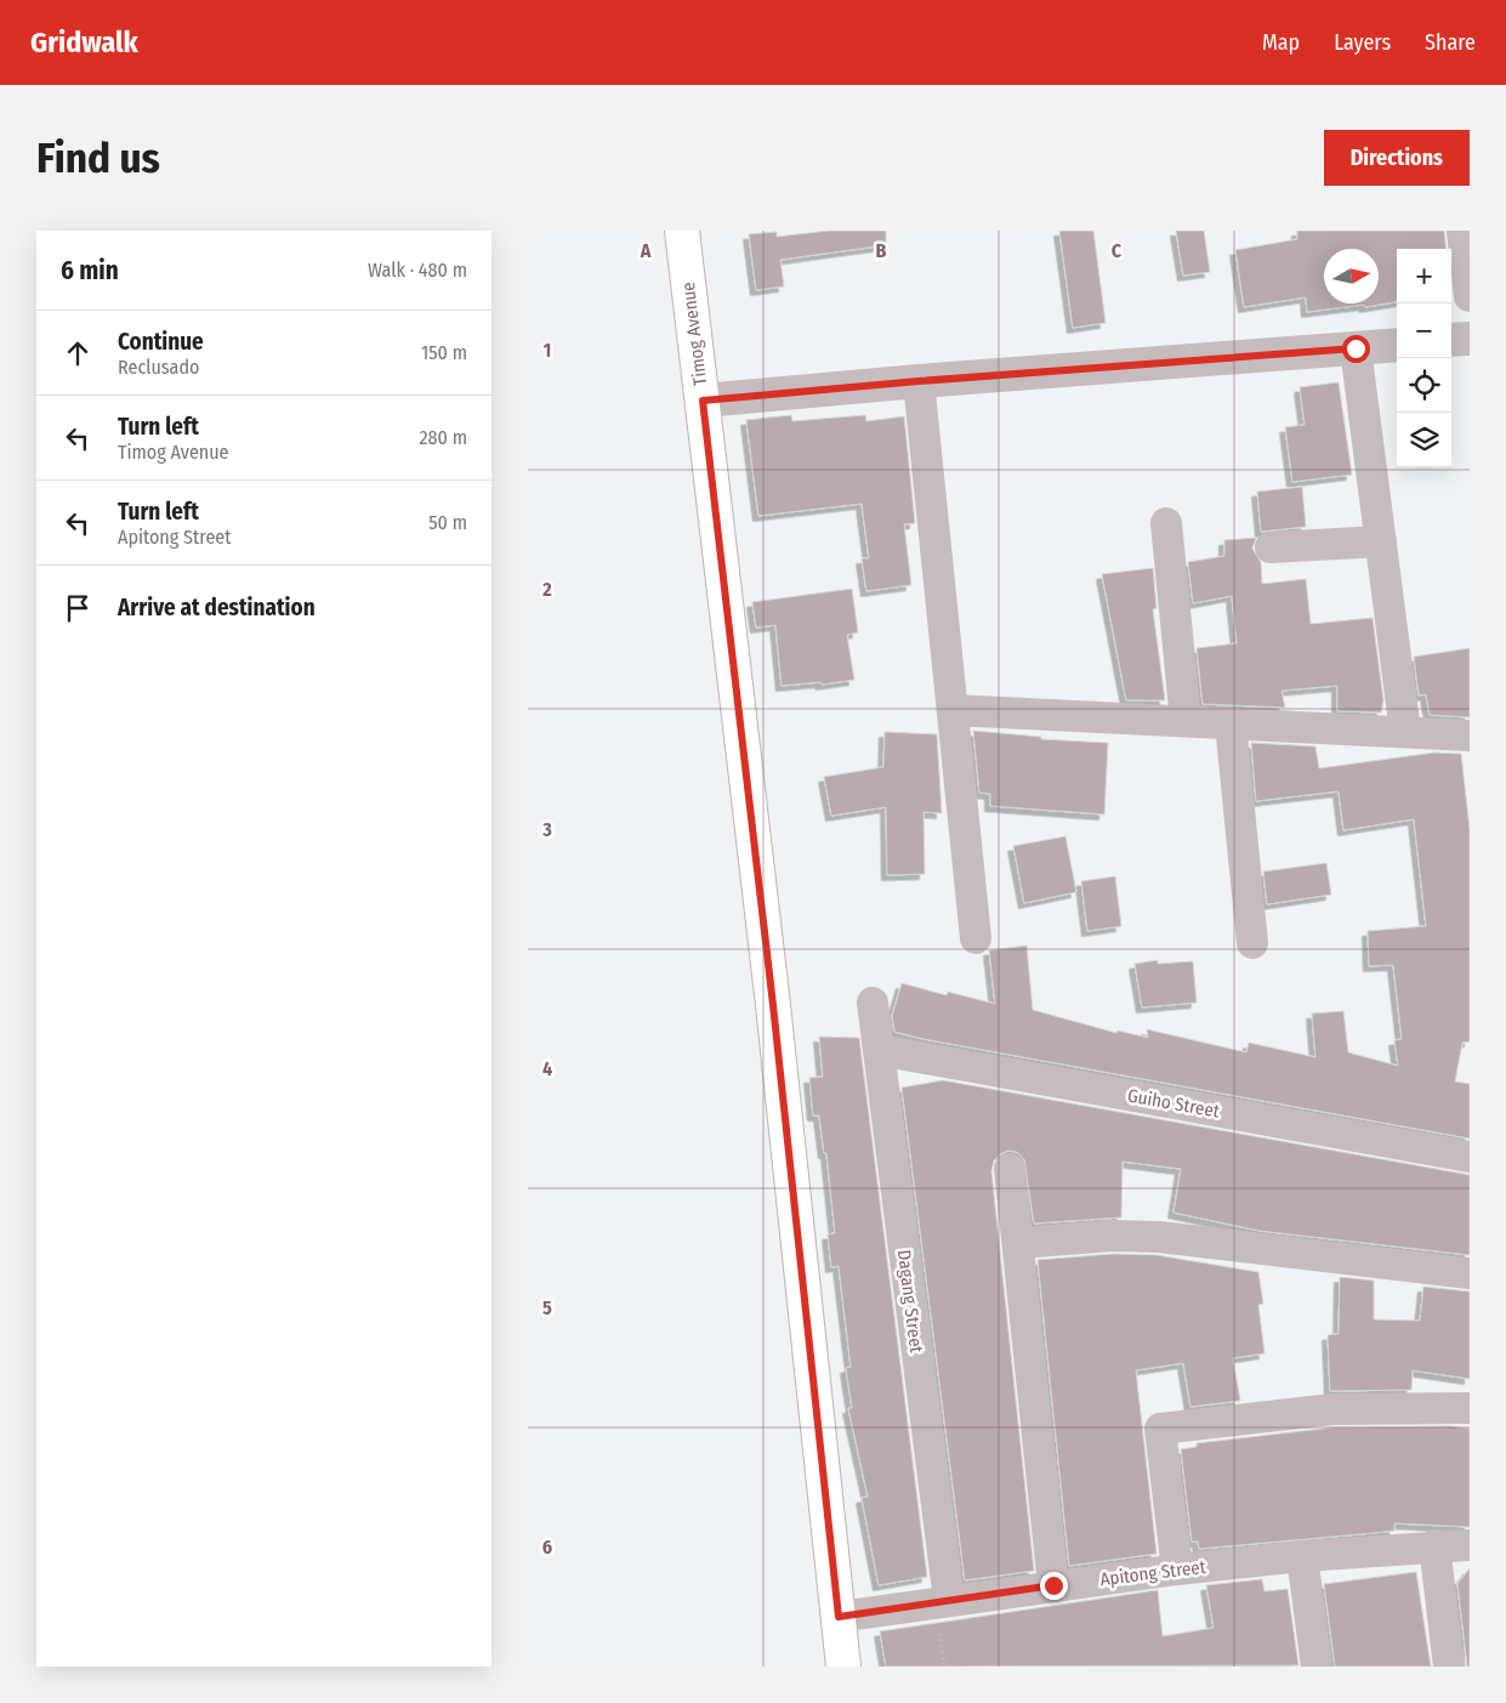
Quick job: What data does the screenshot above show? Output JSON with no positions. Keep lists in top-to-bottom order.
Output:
{
  "streets": {
    "main road": ["Timog Avenue"],
    "street": ["Guiho Street", "Dagang Street", "Apitong Street"]
  },
  "crossings": [
    ["Timog Avenue", "Apitong Street"],
    ["Guiho Street", "Dagang Street"],
    ["Dagang Street", "Apitong Street"]
  ],
  "north": "right",
  "page": {
    "header": "Gridwalk",
    "nav": ["Map", "Layers", "Share"],
    "buttons": "Directions",
    "title": "Find us",
    "heading": ["6 min", "Walk · 480 m"],
    "map_buttons": ["+", "−"],
    "list": [
      ["Continue", "Reclusado", "150 m"],
      ["Turn left", "Timog Avenue", "280 m"],
      ["Turn left", "Apitong Street", "50 m"],
      "Arrive at destination"
    ]
  },
  "grid": {
    "columns": ["A", "B", "C"],
    "rows": [
      "1",
      "2",
      "3",
      "4",
      "5",
      "6"
    ]
  }
}
